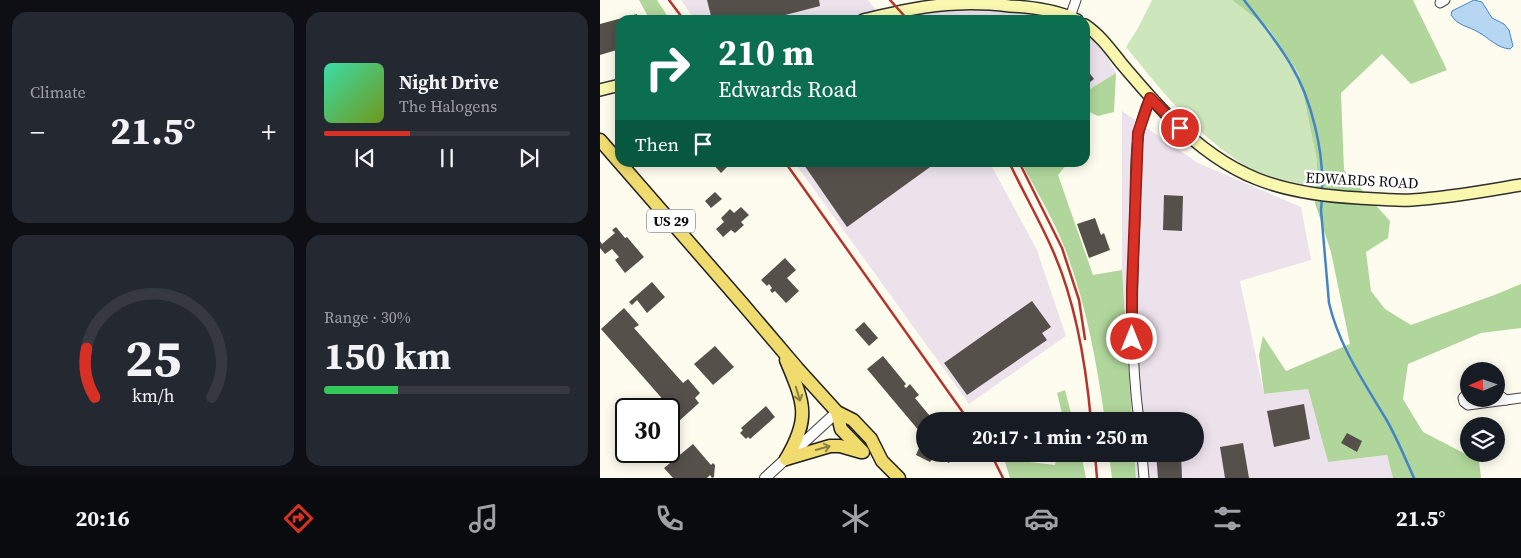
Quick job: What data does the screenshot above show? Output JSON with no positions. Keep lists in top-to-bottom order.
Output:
{
  "streets": {
    "main road": ["EDWARDS ROAD", "US 29"]
  },
  "north": "left",
  "page": {
    "tile": [
      "Climate",
      ["Range · 30%", "150 km"]
    ],
    "turn": ["210 m", "Edwards Road"],
    "song": ["Night Drive", "The Halogens"],
    "heat": ["−", "21.5°", "+"],
    "then": "Then",
    "limit": "30",
    "trip": "20:17 · 1 min · 250 m",
    "tabs": ["20:16", "21.5°"],
    "gauge": ["25", "km/h"]
  }
}
